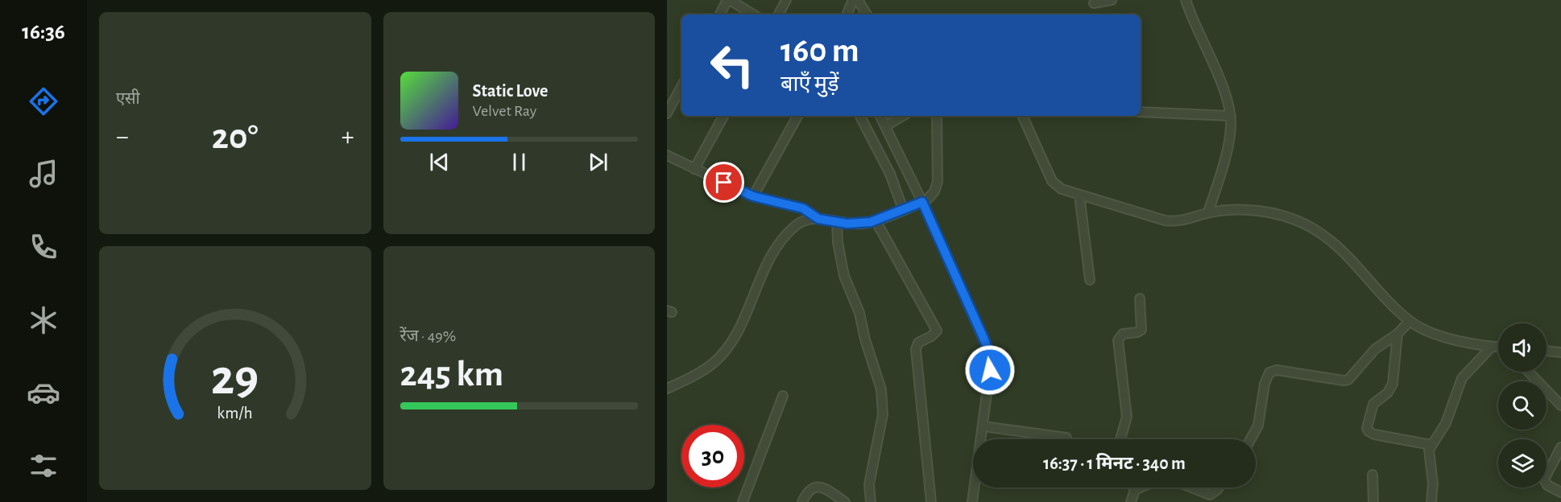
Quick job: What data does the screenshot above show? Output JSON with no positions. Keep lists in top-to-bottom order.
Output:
{
  "page": {
    "tabs": "16:36",
    "tile": [
      "एसी",
      ["रेंज · 49%", "245 km"]
    ],
    "turn": ["160 m", "बाएँ मुड़ें"],
    "song": ["Static Love", "Velvet Ray"],
    "heat": ["−", "20°", "+"],
    "limit": "30",
    "trip": "16:37 · 1 मिनट · 340 m",
    "gauge": ["29", "km/h"]
  }
}
